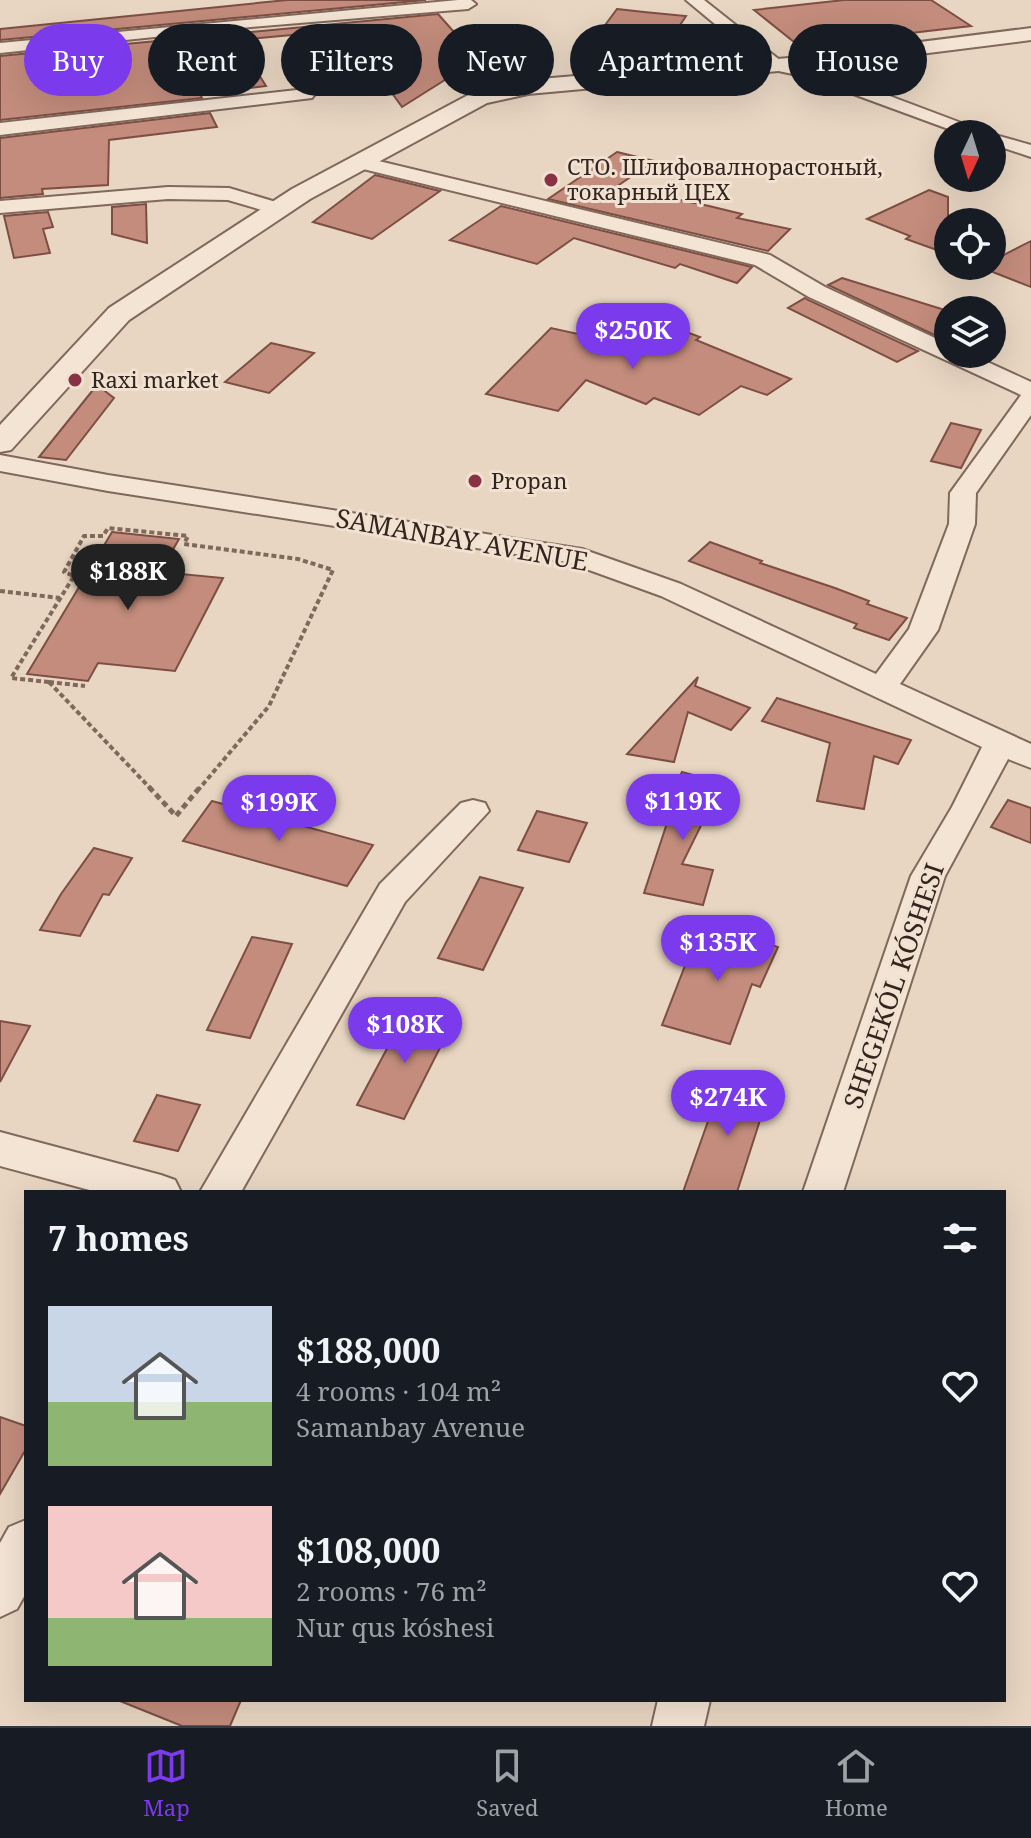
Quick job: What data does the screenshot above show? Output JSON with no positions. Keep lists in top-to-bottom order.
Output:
{
  "streets": {
    "street": ["SAMANBAY AVENUE", "SHEGEKÓL KÓSHESI"]
  },
  "crossings": [
    ["SAMANBAY AVENUE", "SHEGEKÓL KÓSHESI"]
  ],
  "places": ["СТО. Шлифовалнорастоный, токарный ЦЕХ", "Raxi market", "Propan"],
  "north": "bottom",
  "page": {
    "chip": [
      "Buy",
      "Rent",
      "Filters",
      "New",
      "Apartment",
      "House"
    ],
    "price": [
      "$250K",
      "$188K",
      "$119K",
      "$199K",
      "$135K",
      "$108K",
      "$274K"
    ],
    "heading": "7 homes",
    "list": [
      {
        "name": "$188,000",
        "note": "4 rooms · 104 m² · Samanbay Avenue"
      },
      {
        "name": "$108,000",
        "note": "2 rooms · 76 m² · Nur qus kóshesi"
      }
    ],
    "tabs": ["Map", "Saved", "Home"]
  }
}
